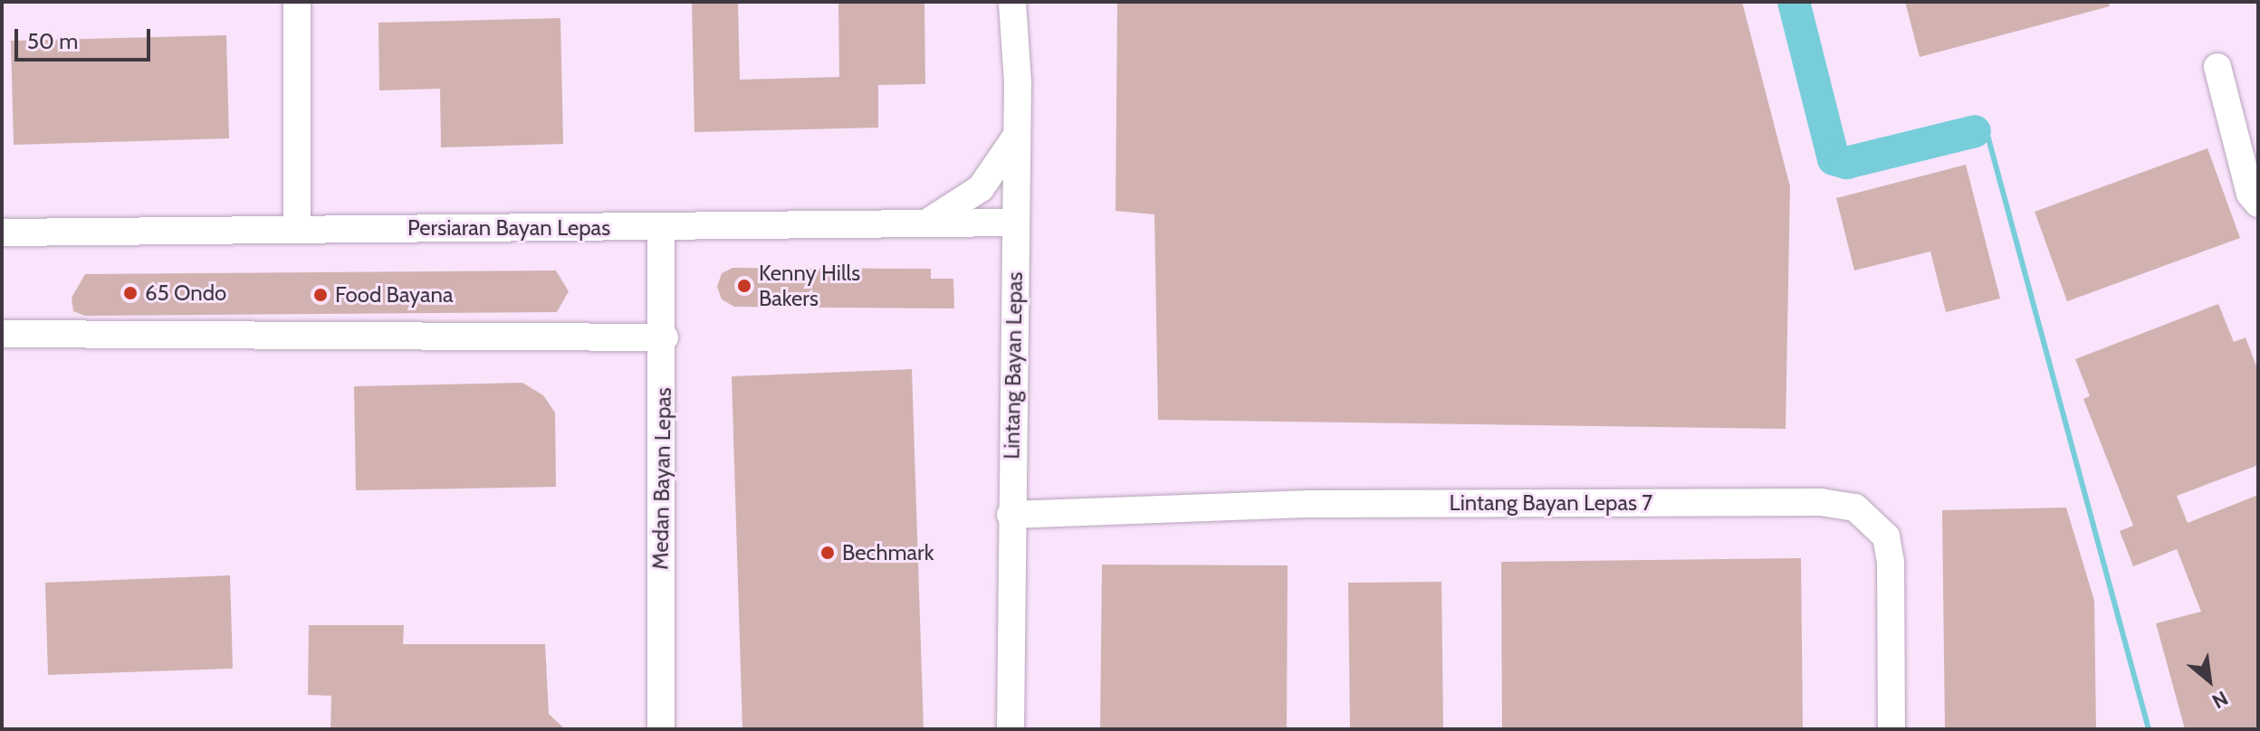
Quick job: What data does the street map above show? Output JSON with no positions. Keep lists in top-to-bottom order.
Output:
{
  "streets": {
    "street": [
      "Persiaran Bayan Lepas",
      "Lintang Bayan Lepas",
      "Medan Bayan Lepas",
      "Lintang Bayan Lepas 7"
    ]
  },
  "crossings": [
    ["Persiaran Bayan Lepas", "Lintang Bayan Lepas"],
    ["Persiaran Bayan Lepas", "Medan Bayan Lepas"],
    ["Lintang Bayan Lepas", "Lintang Bayan Lepas 7"]
  ],
  "places": [
    "Kenny Hills Bakers",
    "65 Ondo",
    "Food Bayana",
    "Bechmark"
  ],
  "scale_bar": "50 m",
  "north": "bottom right"
}
